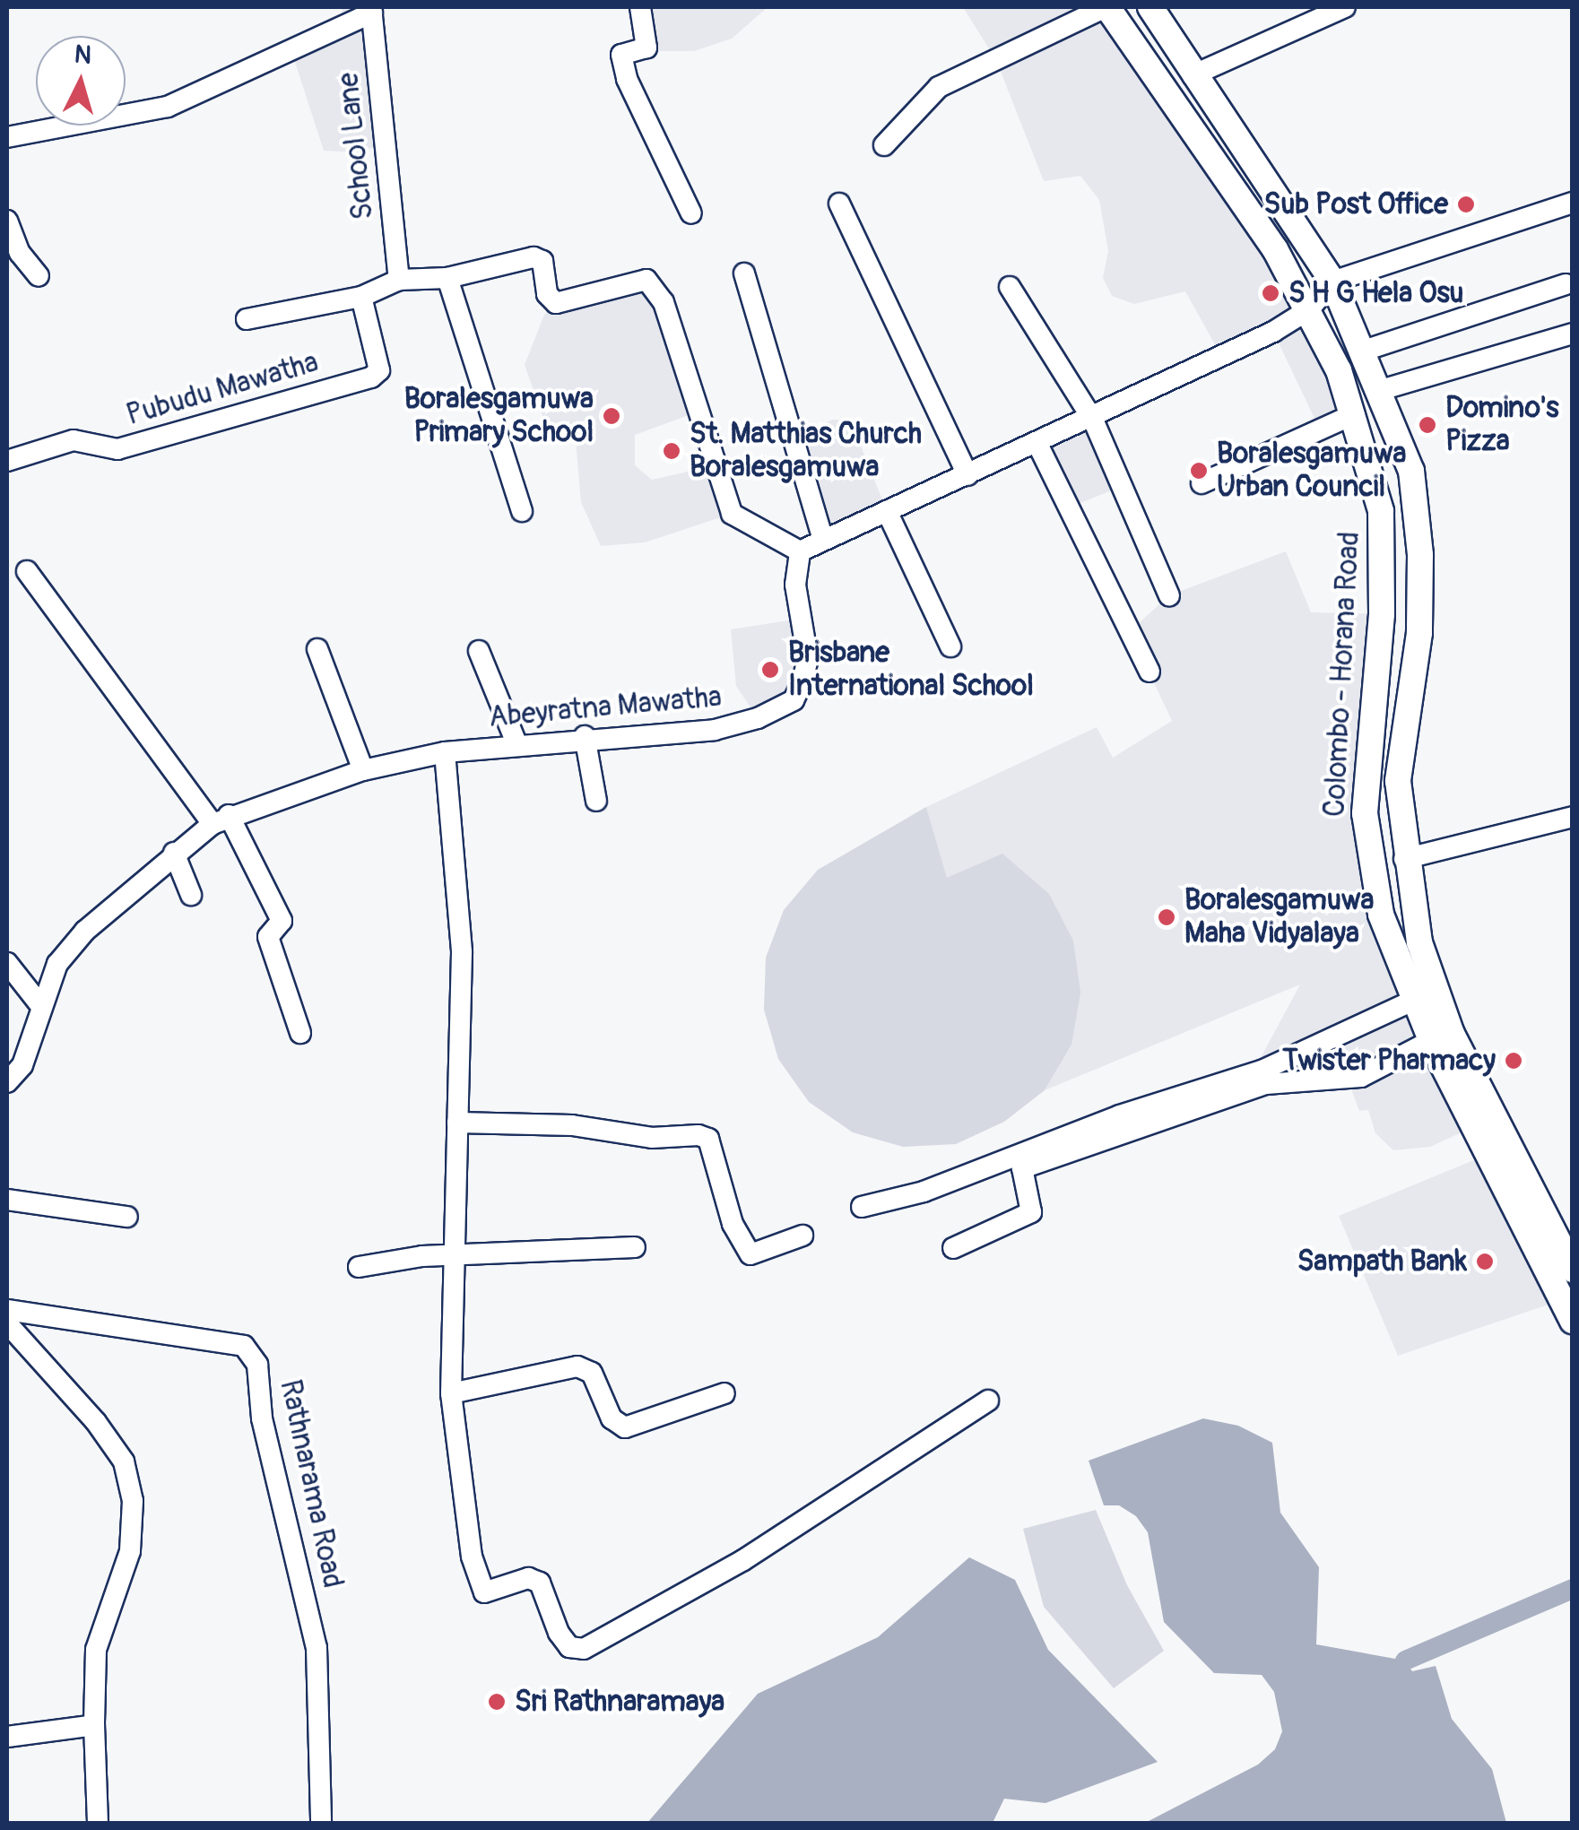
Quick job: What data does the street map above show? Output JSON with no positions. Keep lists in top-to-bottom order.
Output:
{
  "streets": {
    "main road": ["Colombo - Horana Road"],
    "street": [
      "School Lane",
      "Pubudu Mawatha",
      "Abeyratna Mawatha",
      "Rathnarama Road"
    ]
  },
  "places": [
    "Sub Post Office",
    "S H G Hela Osu",
    "Boralesgamuwa Primary School",
    "Domino's Pizza",
    "St. Matthias Church Boralesgamuwa",
    "Boralesgamuwa Urban Council",
    "Brisbane International School",
    "Boralesgamuwa Maha Vidyalaya",
    "Twister Pharmacy",
    "Sampath Bank",
    "Sri Rathnaramaya"
  ],
  "north": "top"
}
